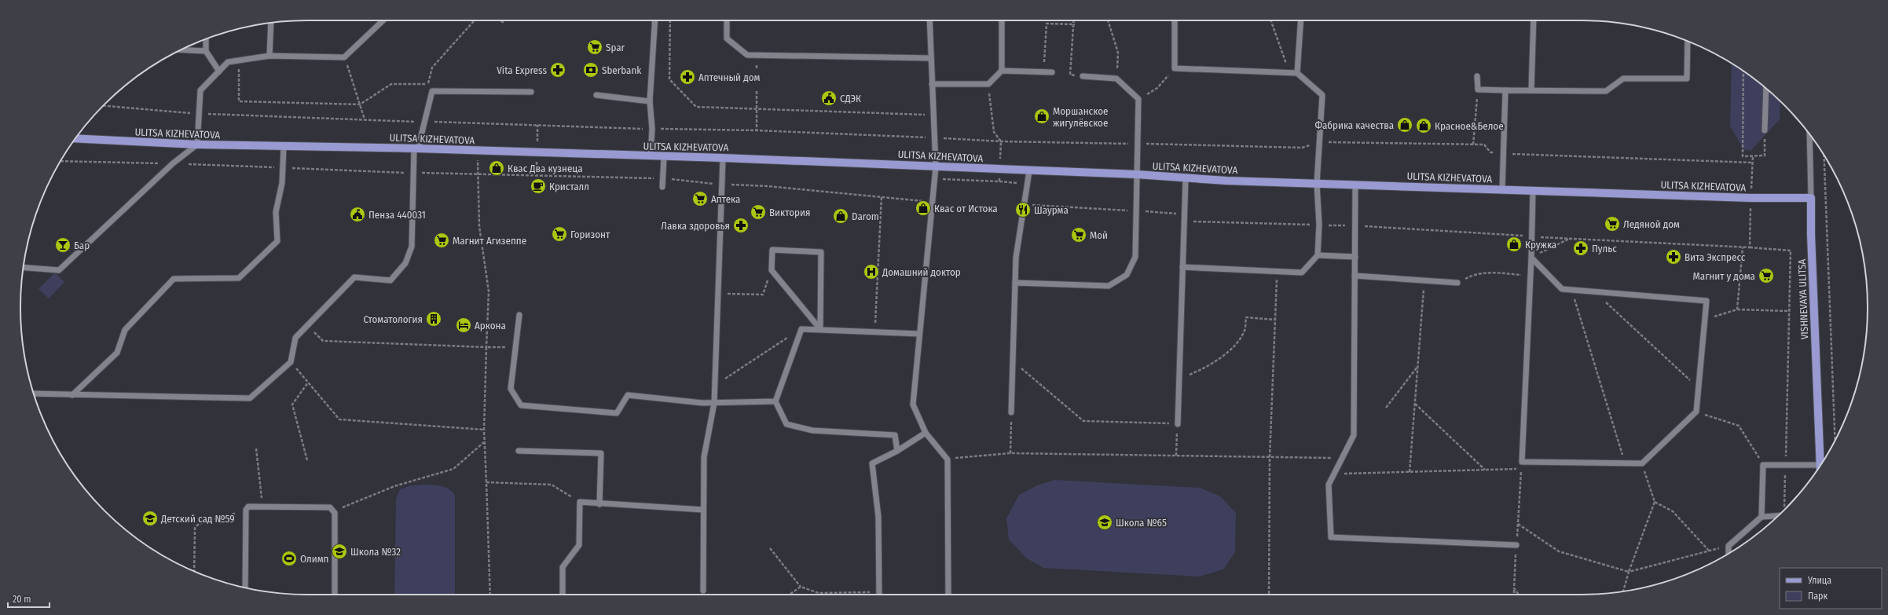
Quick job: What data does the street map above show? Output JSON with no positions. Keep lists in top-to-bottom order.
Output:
{
  "streets": {
    "main road": ["ULITSA KIZHEVATOVA", "VISHNEVAYA ULITSA"]
  },
  "crossings": [
    ["ULITSA KIZHEVATOVA", "VISHNEVAYA ULITSA"]
  ],
  "places": {
    "supermarket": [
      "Spar",
      "Аптека",
      "Виктория",
      "Ледяной дом",
      "Горизонт",
      "Мой",
      "Магнит Агизеппе",
      "Магнит у дома"
    ],
    "pharmacy": [
      "Vita Express",
      "Аптечный дом",
      "Лавка здоровья",
      "Пульс",
      "Вита Экспресс"
    ],
    "bank": ["Sberbank"],
    "public building": ["СДЭК", "Пенза 440031"],
    "shop": [
      "Моршанское жигулёвское",
      "Фабрика качества",
      "Красное&Белое",
      "Квас Два кузнеца",
      "Квас от Истока",
      "Darom",
      "Кружка"
    ],
    "cafe": ["Кристалл"],
    "restaurant": ["Шаурма"],
    "bar": ["Бар"],
    "hospital": ["Домашний доктор"],
    "building": ["Стоматология"],
    "hotel": ["Аркона"],
    "school or university": ["Детский сад №59", "Школа №65", "Школа №32"],
    "sports": ["Олимп"]
  },
  "legend": ["Улица", "Парк"],
  "scale_bar": "20 m"
}
